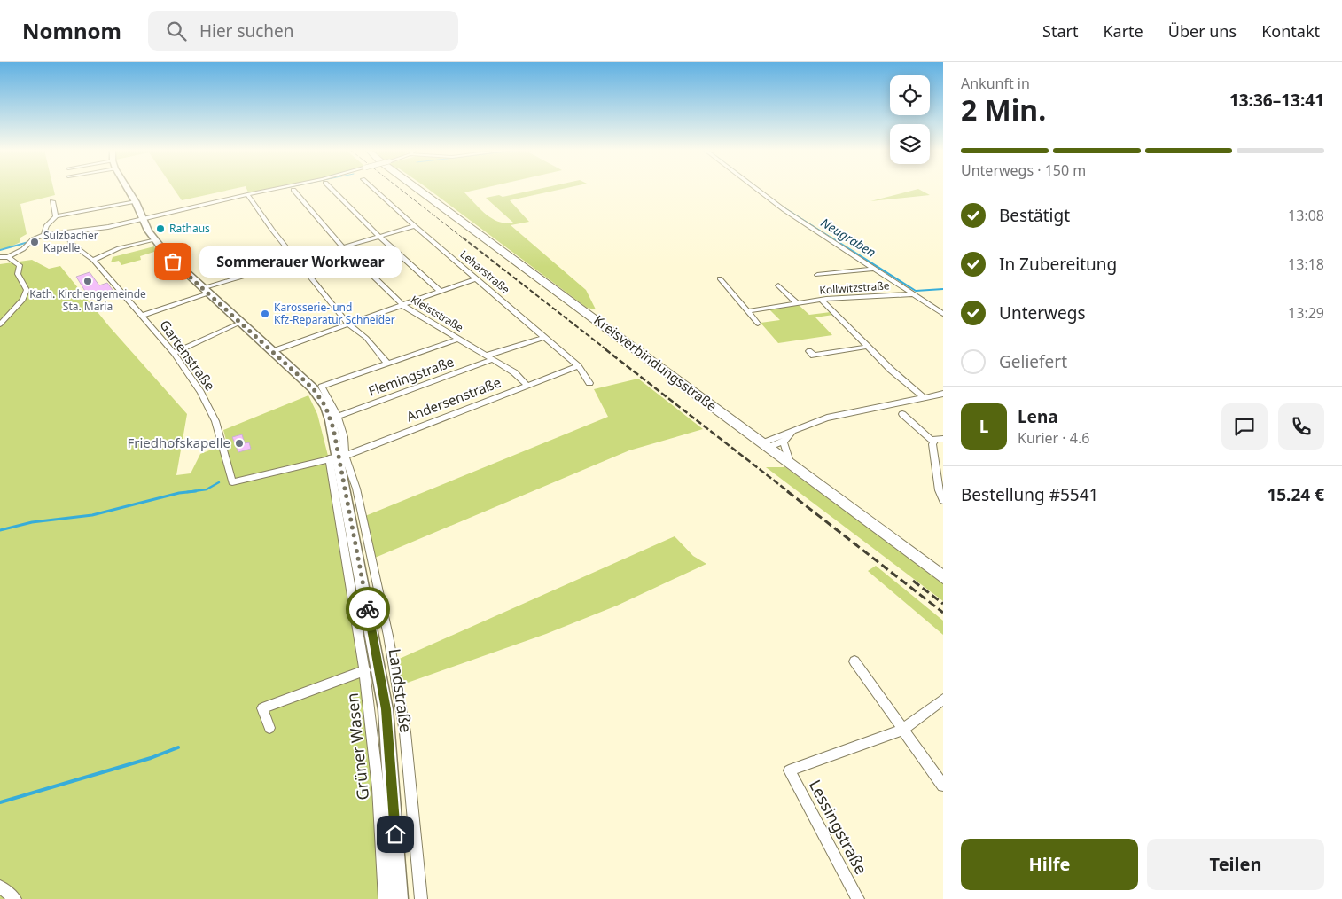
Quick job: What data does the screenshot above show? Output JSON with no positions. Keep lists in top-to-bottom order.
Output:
{
  "streets": {
    "main road": ["Kreisverbindungsstraße", "Landstraße"],
    "street": [
      "Leharstraße",
      "Kollwitzstraße",
      "Kleiststraße",
      "Gartenstraße",
      "Flemingstraße",
      "Andersenstraße",
      "Grüner Wasen",
      "Lessingstraße"
    ]
  },
  "crossings": [
    ["Leharstraße", "Flemingstraße"],
    ["Leharstraße", "Andersenstraße"],
    ["Kleiststraße", "Flemingstraße"],
    ["Kleiststraße", "Andersenstraße"],
    ["Gartenstraße", "Andersenstraße"],
    ["Andersenstraße", "Landstraße"],
    ["Andersenstraße", "Grüner Wasen"]
  ],
  "water": ["Neugraben"],
  "places": [
    "Rathaus",
    "Sulzbacher Kapelle",
    "Sommerauer Workwear",
    "Kath. Kirchengemeinde Sta. Maria",
    "Karosserie- und Kfz-Reparatur Schneider",
    "Friedhofskapelle"
  ],
  "page": {
    "header": "Nomnom",
    "search": "Hier suchen",
    "nav": [
      "Start",
      "Karte",
      "Über uns",
      "Kontakt"
    ],
    "heading": ["2 Min.", "Ankunft in", "13:36–13:41"],
    "panel": [
      "Lena",
      "Kurier · 4.6",
      "Bestellung #5541",
      "15.24 €"
    ],
    "bar": "Unterwegs · 150 m",
    "list": [
      ["Bestätigt", "13:08"],
      ["In Zubereitung", "13:18"],
      ["Unterwegs", "13:29"],
      "Geliefert"
    ],
    "bubble": "Sommerauer Workwear",
    "round": "L",
    "buttons": ["Hilfe", "Teilen"]
  }
}
